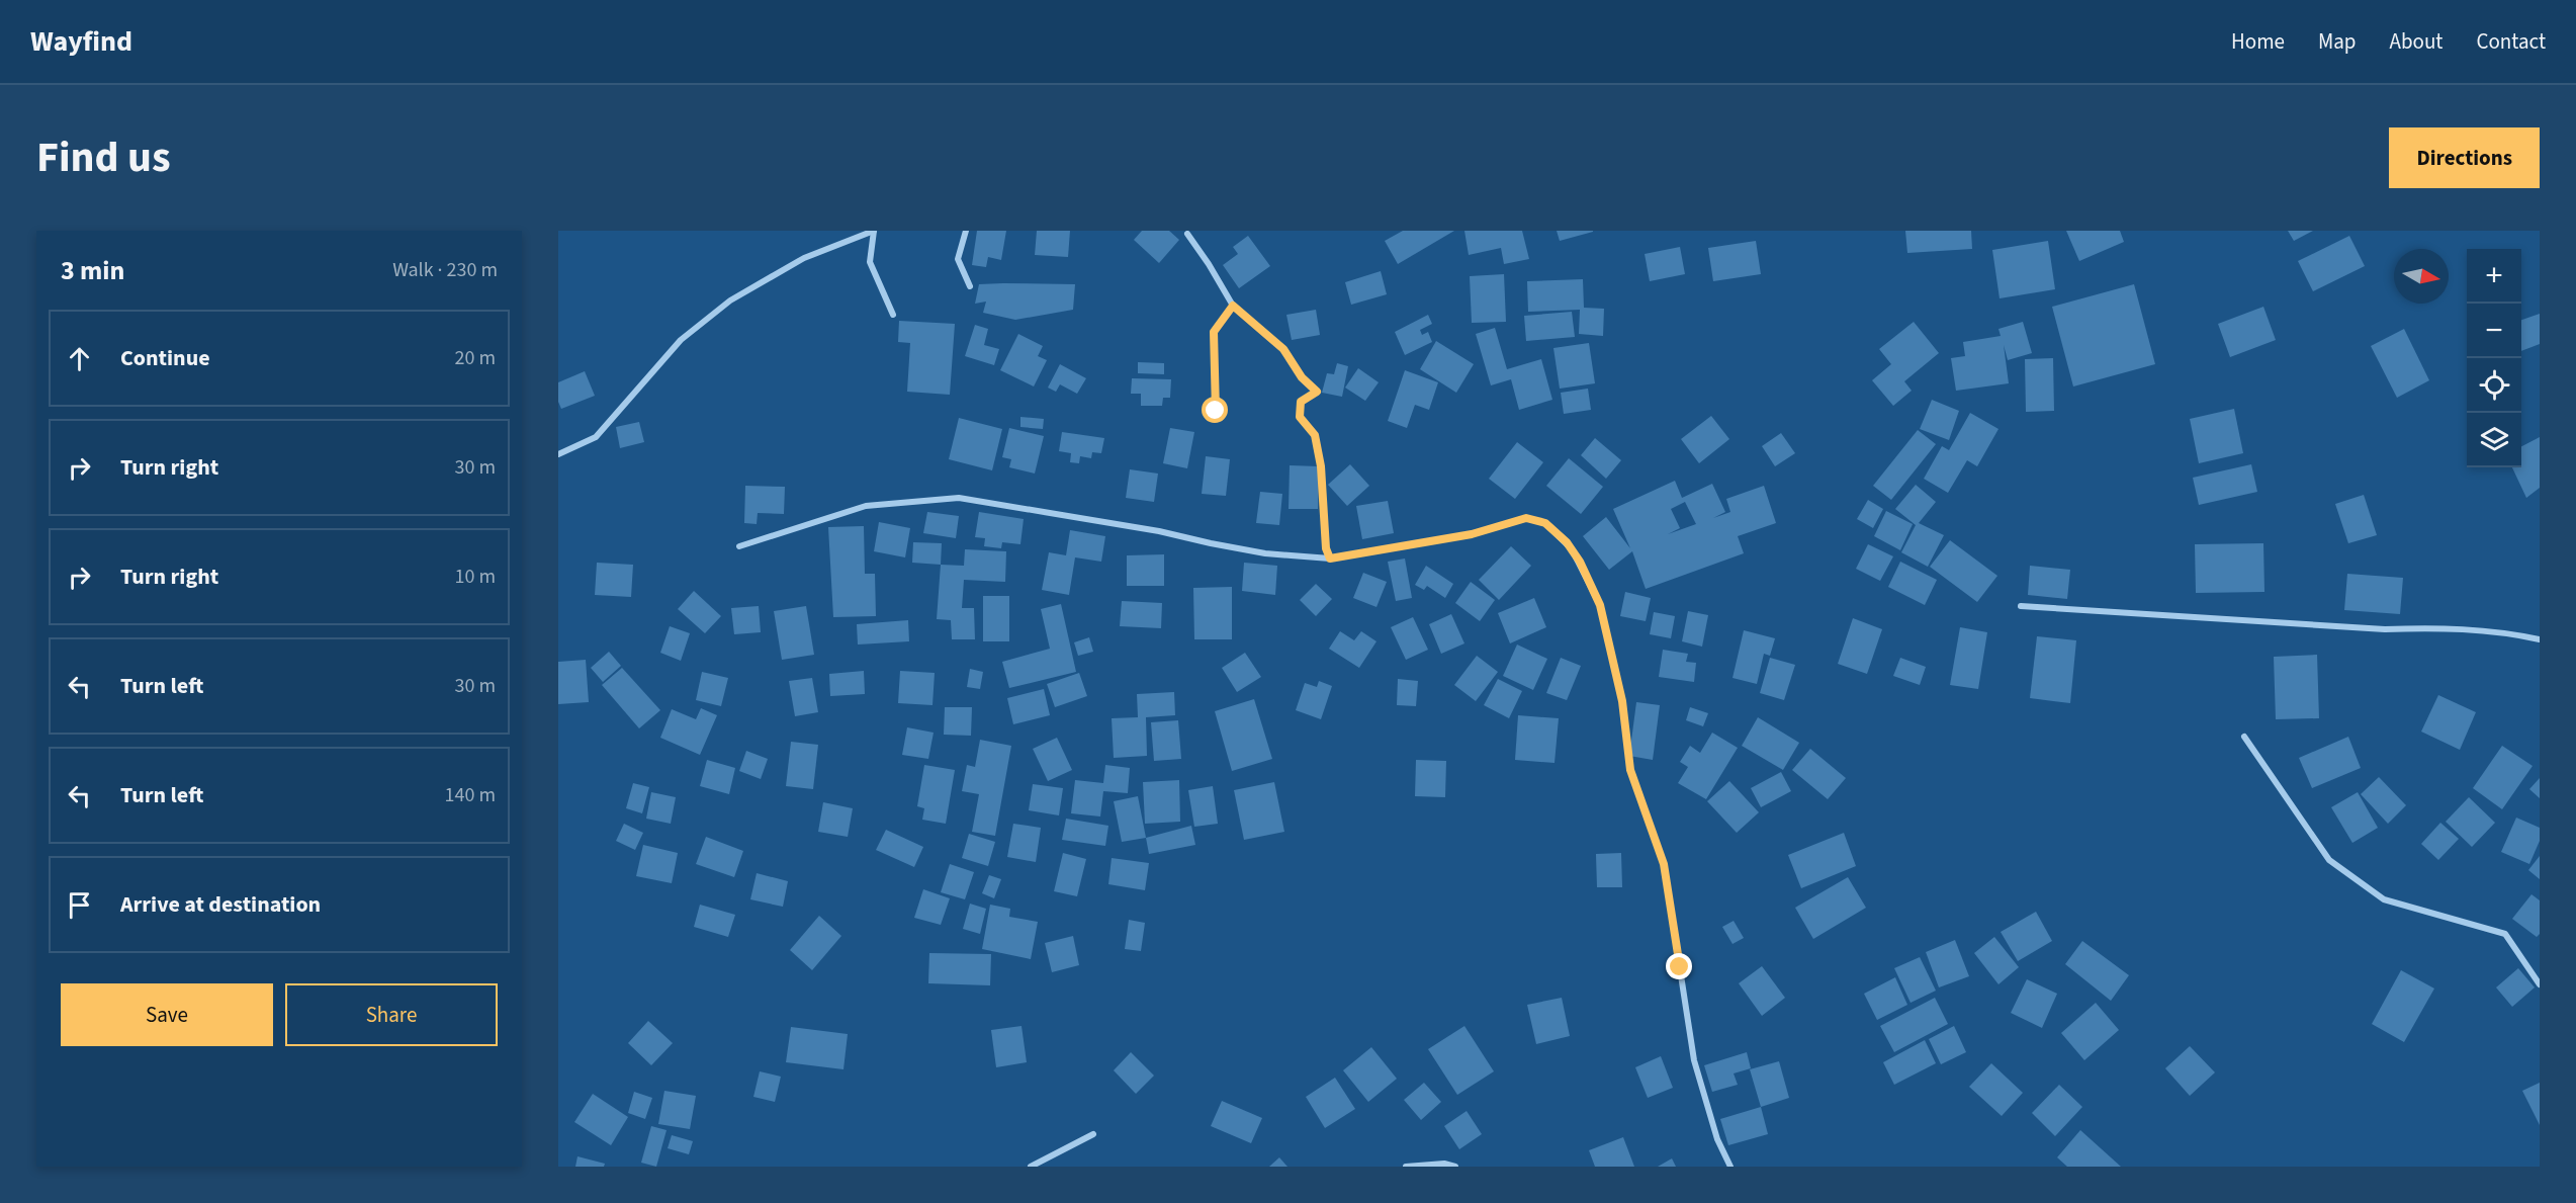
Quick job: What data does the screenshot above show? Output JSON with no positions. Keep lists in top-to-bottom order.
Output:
{
  "north": "right",
  "page": {
    "header": "Wayfind",
    "nav": [
      "Home",
      "Map",
      "About",
      "Contact"
    ],
    "title": "Find us",
    "buttons": [
      "Directions",
      ["Save", "Share"]
    ],
    "heading": ["3 min", "Walk · 230 m"],
    "map_buttons": ["+", "−"],
    "list": [
      ["Continue", "20 m"],
      ["Turn right", "30 m"],
      ["Turn right", "10 m"],
      ["Turn left", "30 m"],
      ["Turn left", "140 m"],
      "Arrive at destination"
    ]
  }
}
